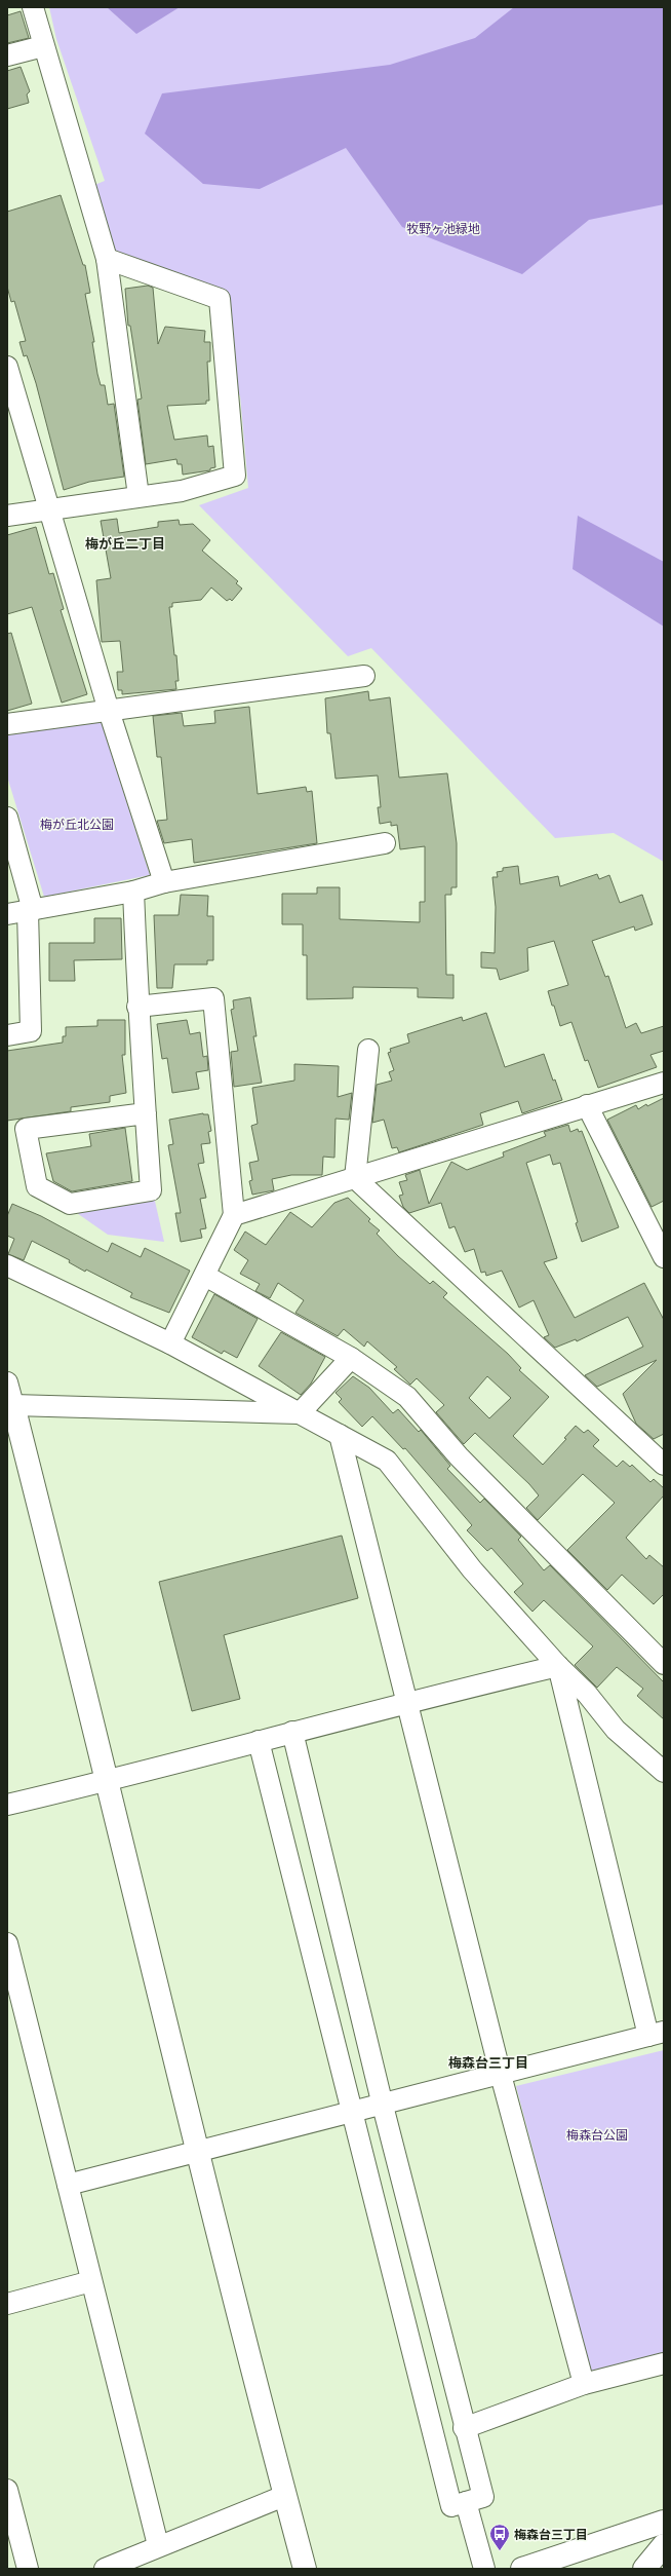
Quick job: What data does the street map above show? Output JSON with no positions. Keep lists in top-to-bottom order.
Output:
{
  "districts": ["梅が丘二丁目", "梅森台三丁目"],
  "parks": ["牧野ヶ池緑地", "梅が丘北公園", "梅森台公園"],
  "places": {
    "bus stop": ["梅森台三丁目"]
  }
}
